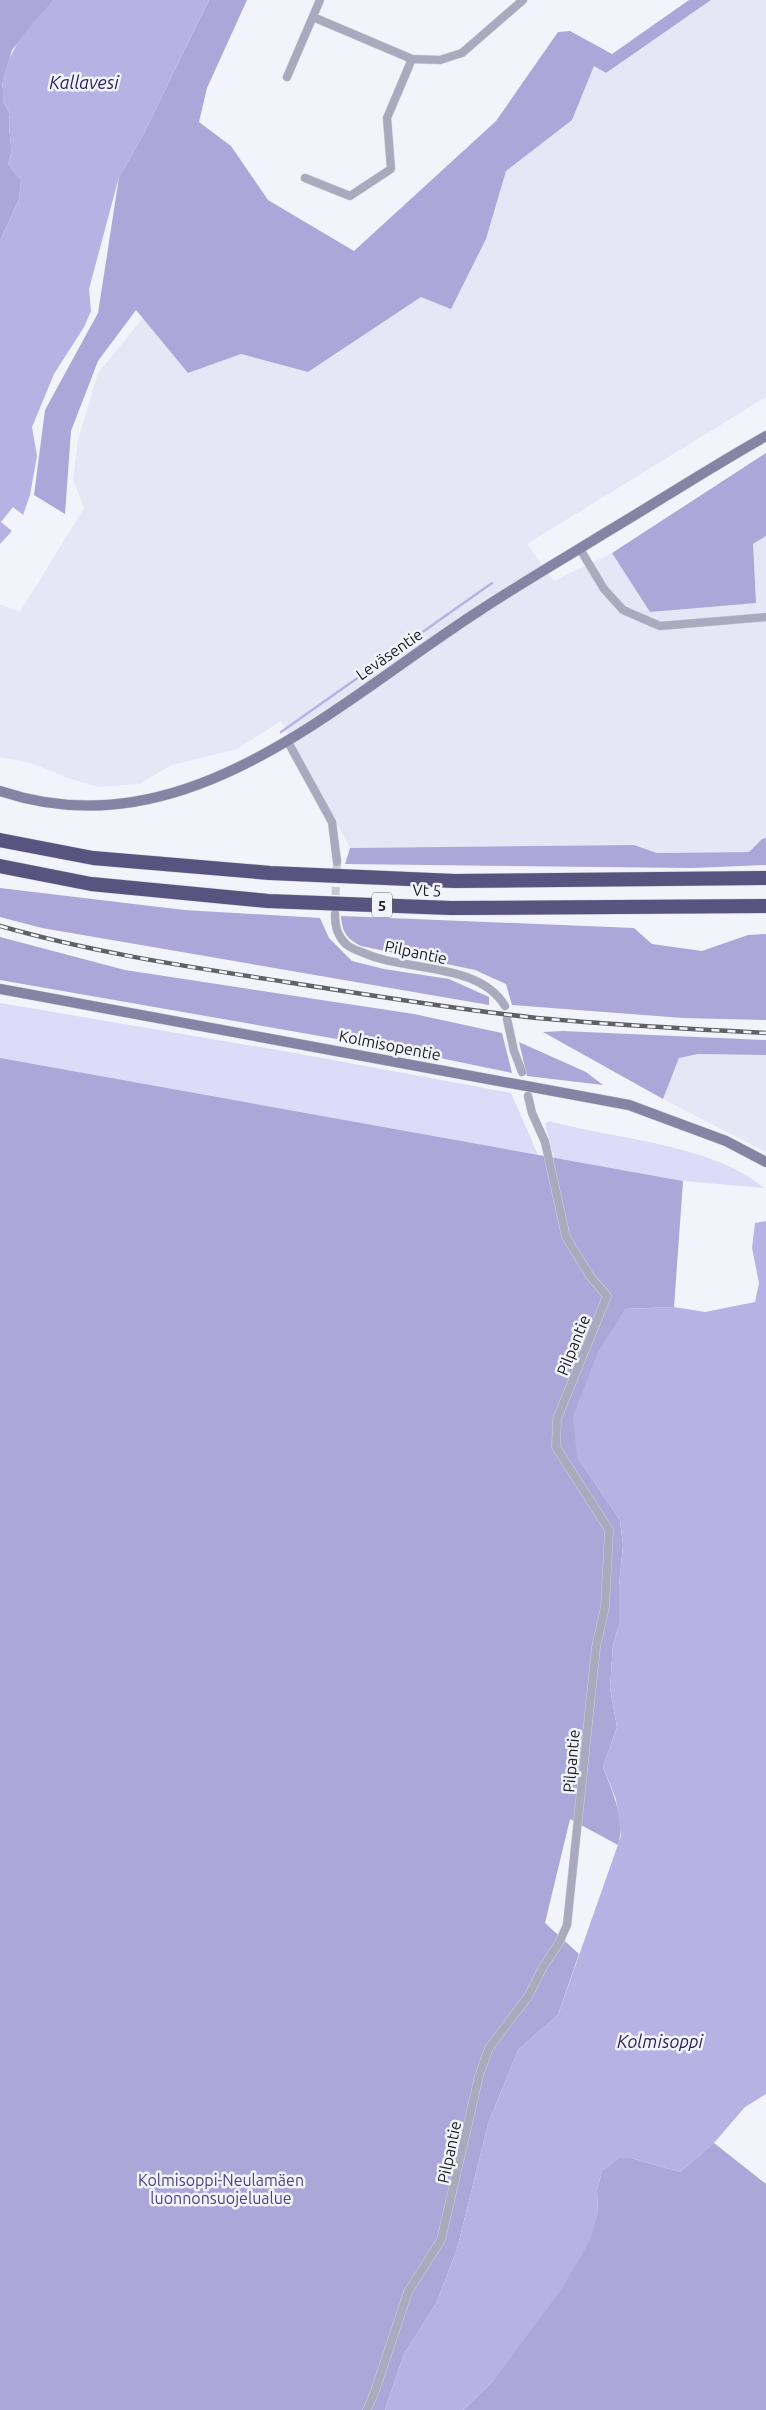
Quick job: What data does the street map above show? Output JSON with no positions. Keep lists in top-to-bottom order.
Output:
{
  "streets": {
    "highway": ["Vt 5", "5"],
    "main road": ["Leväsentie", "Kolmisopentie"],
    "street": ["Pilpantie"]
  },
  "water": ["Kallavesi", "Kolmisoppi"],
  "parks": ["Kolmisoppi-Neulamäen luonnonsuojelualue"]
}
